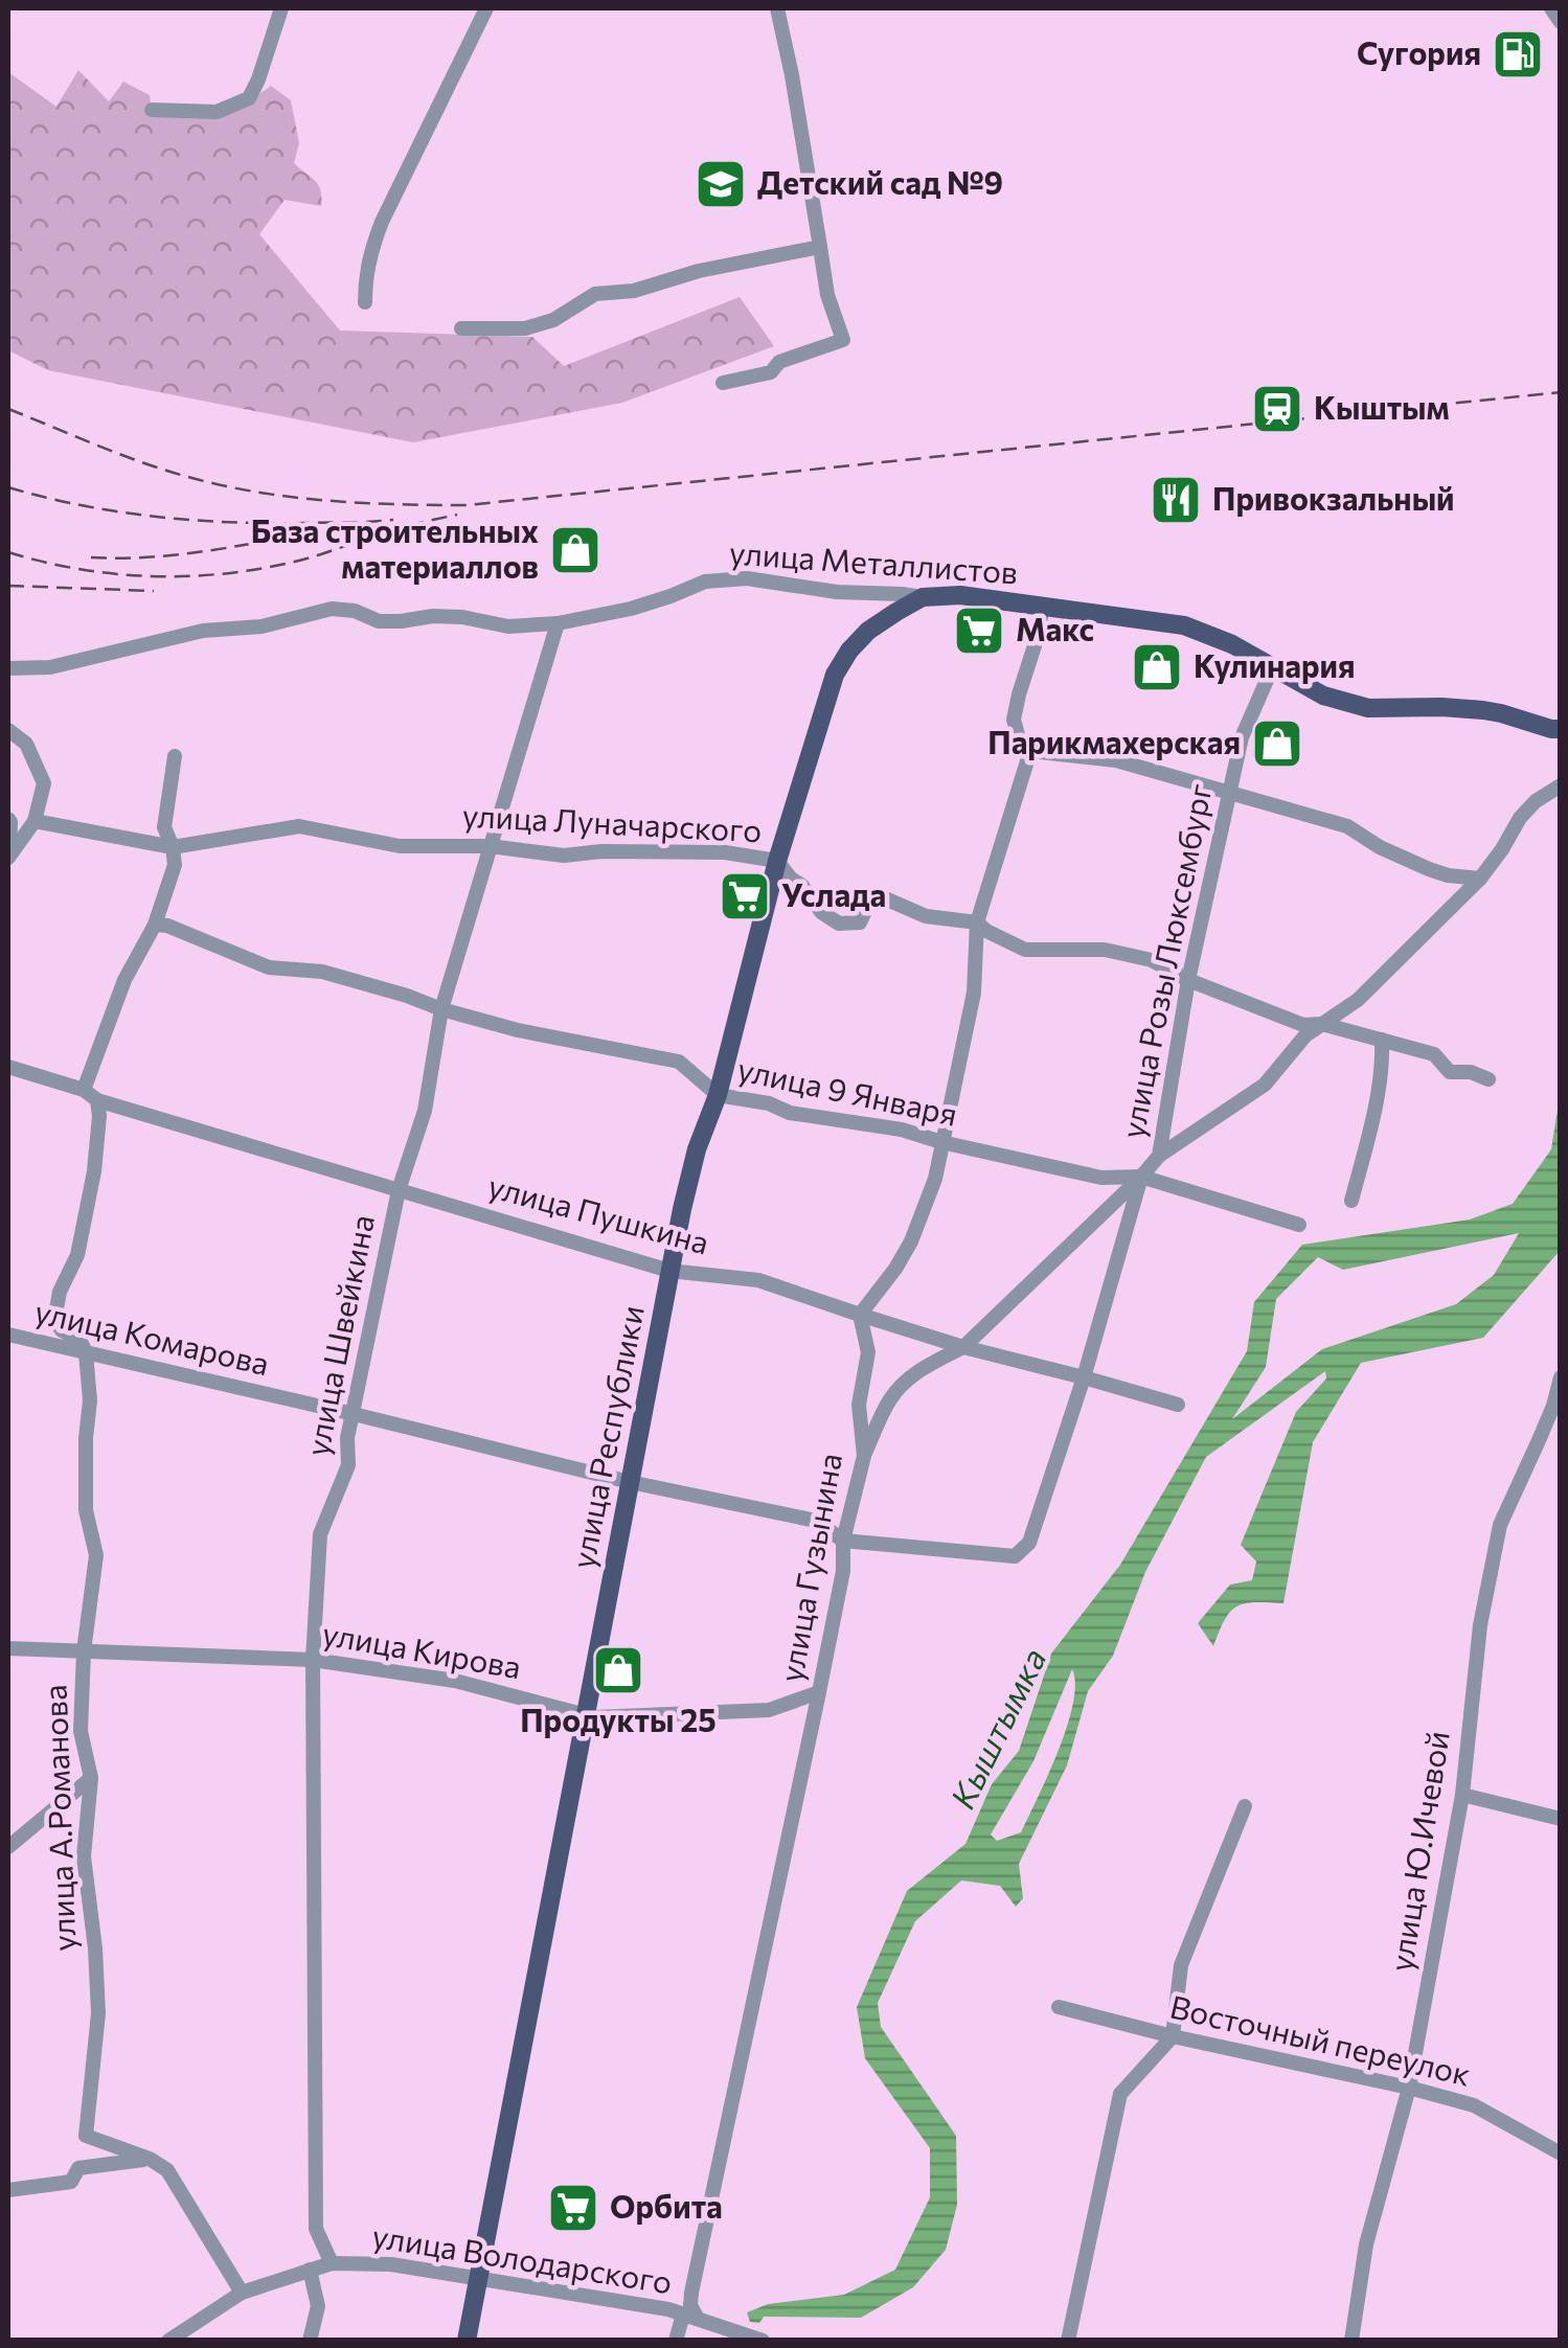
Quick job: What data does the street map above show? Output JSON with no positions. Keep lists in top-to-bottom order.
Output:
{
  "streets": {
    "main road": ["улица Металлистов", "улица Республики"],
    "street": [
      "улица Луначарского",
      "улица Розы Люксембург",
      "улица 9 Января",
      "улица Пушкина",
      "улица Швейкина",
      "улица Комарова",
      "улица Гузынина",
      "улица Кирова",
      "улица А.Романова",
      "улица Ю.Ичевой",
      "Восточный переулок",
      "улица Володарского"
    ]
  },
  "crossings": [
    ["улица Металлистов", "улица Розы Люксембург"],
    ["улица Металлистов", "улица Швейкина"],
    ["улица Металлистов", "улица Республики"],
    ["улица Луначарского", "улица Розы Люксембург"],
    ["улица Луначарского", "улица Швейкина"],
    ["улица Луначарского", "улица Республики"],
    ["улица Розы Люксембург", "улица 9 Января"],
    ["улица Розы Люксембург", "улица Пушкина"],
    ["улица Розы Люксембург", "улица Комарова"],
    ["улица 9 Января", "улица Швейкина"],
    ["улица 9 Января", "улица Республики"],
    ["улица Пушкина", "улица Швейкина"],
    ["улица Пушкина", "улица Республики"],
    ["улица Пушкина", "улица Гузынина"],
    ["улица Швейкина", "улица Комарова"],
    ["улица Швейкина", "улица Кирова"],
    ["улица Швейкина", "улица Володарского"],
    ["улица Комарова", "улица Республики"],
    ["улица Комарова", "улица Гузынина"],
    ["улица Комарова", "улица А.Романова"],
    ["улица Республики", "улица Кирова"],
    ["улица Республики", "улица Володарского"],
    ["улица Гузынина", "улица Кирова"],
    ["улица Гузынина", "улица Володарского"],
    ["улица Кирова", "улица А.Романова"],
    ["улица А.Романова", "улица Володарского"],
    ["улица Ю.Ичевой", "Восточный переулок"]
  ],
  "water": ["Кыштымка"],
  "places": {
    "fuel station": ["Сугория"],
    "school or university": ["Детский сад №9"],
    "station": ["Кыштым"],
    "restaurant": ["Привокзальный"],
    "shop": [
      "База cтроительных материаллов",
      "Кулинария",
      "Парикмахерская",
      "Продукты 25"
    ],
    "supermarket": ["Макс", "Услада", "Орбита"]
  }
}
